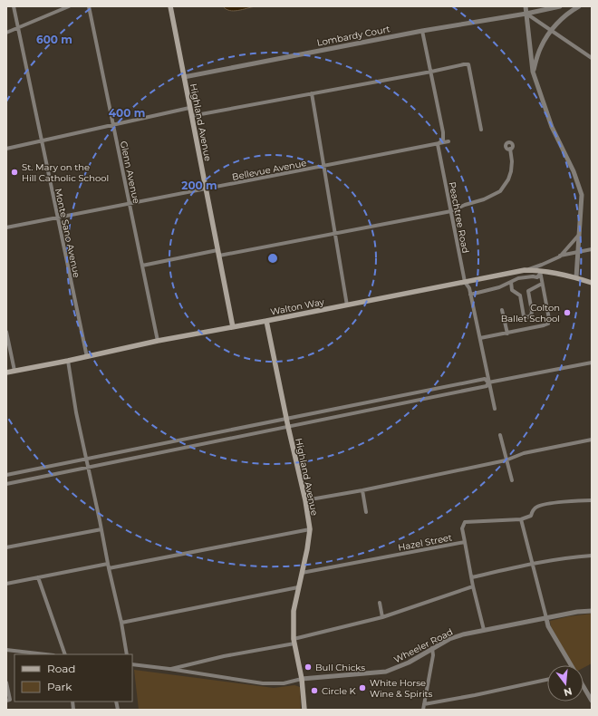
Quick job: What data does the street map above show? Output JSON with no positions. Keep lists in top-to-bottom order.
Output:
{
  "streets": {
    "main road": ["Highland Avenue", "Walton Way"],
    "street": [
      "Lombardy Court",
      "Bellevue Avenue",
      "Glenn Avenue",
      "Peachtree Road",
      "Monte Sano Avenue",
      "Hazel Street",
      "Wheeler Road"
    ]
  },
  "crossings": [
    ["Lombardy Court", "Highland Avenue"],
    ["Lombardy Court", "Peachtree Road"],
    ["Highland Avenue", "Bellevue Avenue"],
    ["Highland Avenue", "Walton Way"],
    ["Highland Avenue", "Hazel Street"],
    ["Highland Avenue", "Wheeler Road"],
    ["Bellevue Avenue", "Glenn Avenue"],
    ["Bellevue Avenue", "Peachtree Road"],
    ["Bellevue Avenue", "Monte Sano Avenue"],
    ["Glenn Avenue", "Walton Way"],
    ["Peachtree Road", "Walton Way"],
    ["Monte Sano Avenue", "Walton Way"]
  ],
  "places": [
    "St. Mary on the Hill Catholic School",
    "Colton Ballet School",
    "Bull Chicks",
    "White Horse Wine & Spirits",
    "Circle K"
  ],
  "legend": ["Road", "Park"],
  "north": "bottom",
  "rings": ["600 m", "400 m", "200 m"]
}
